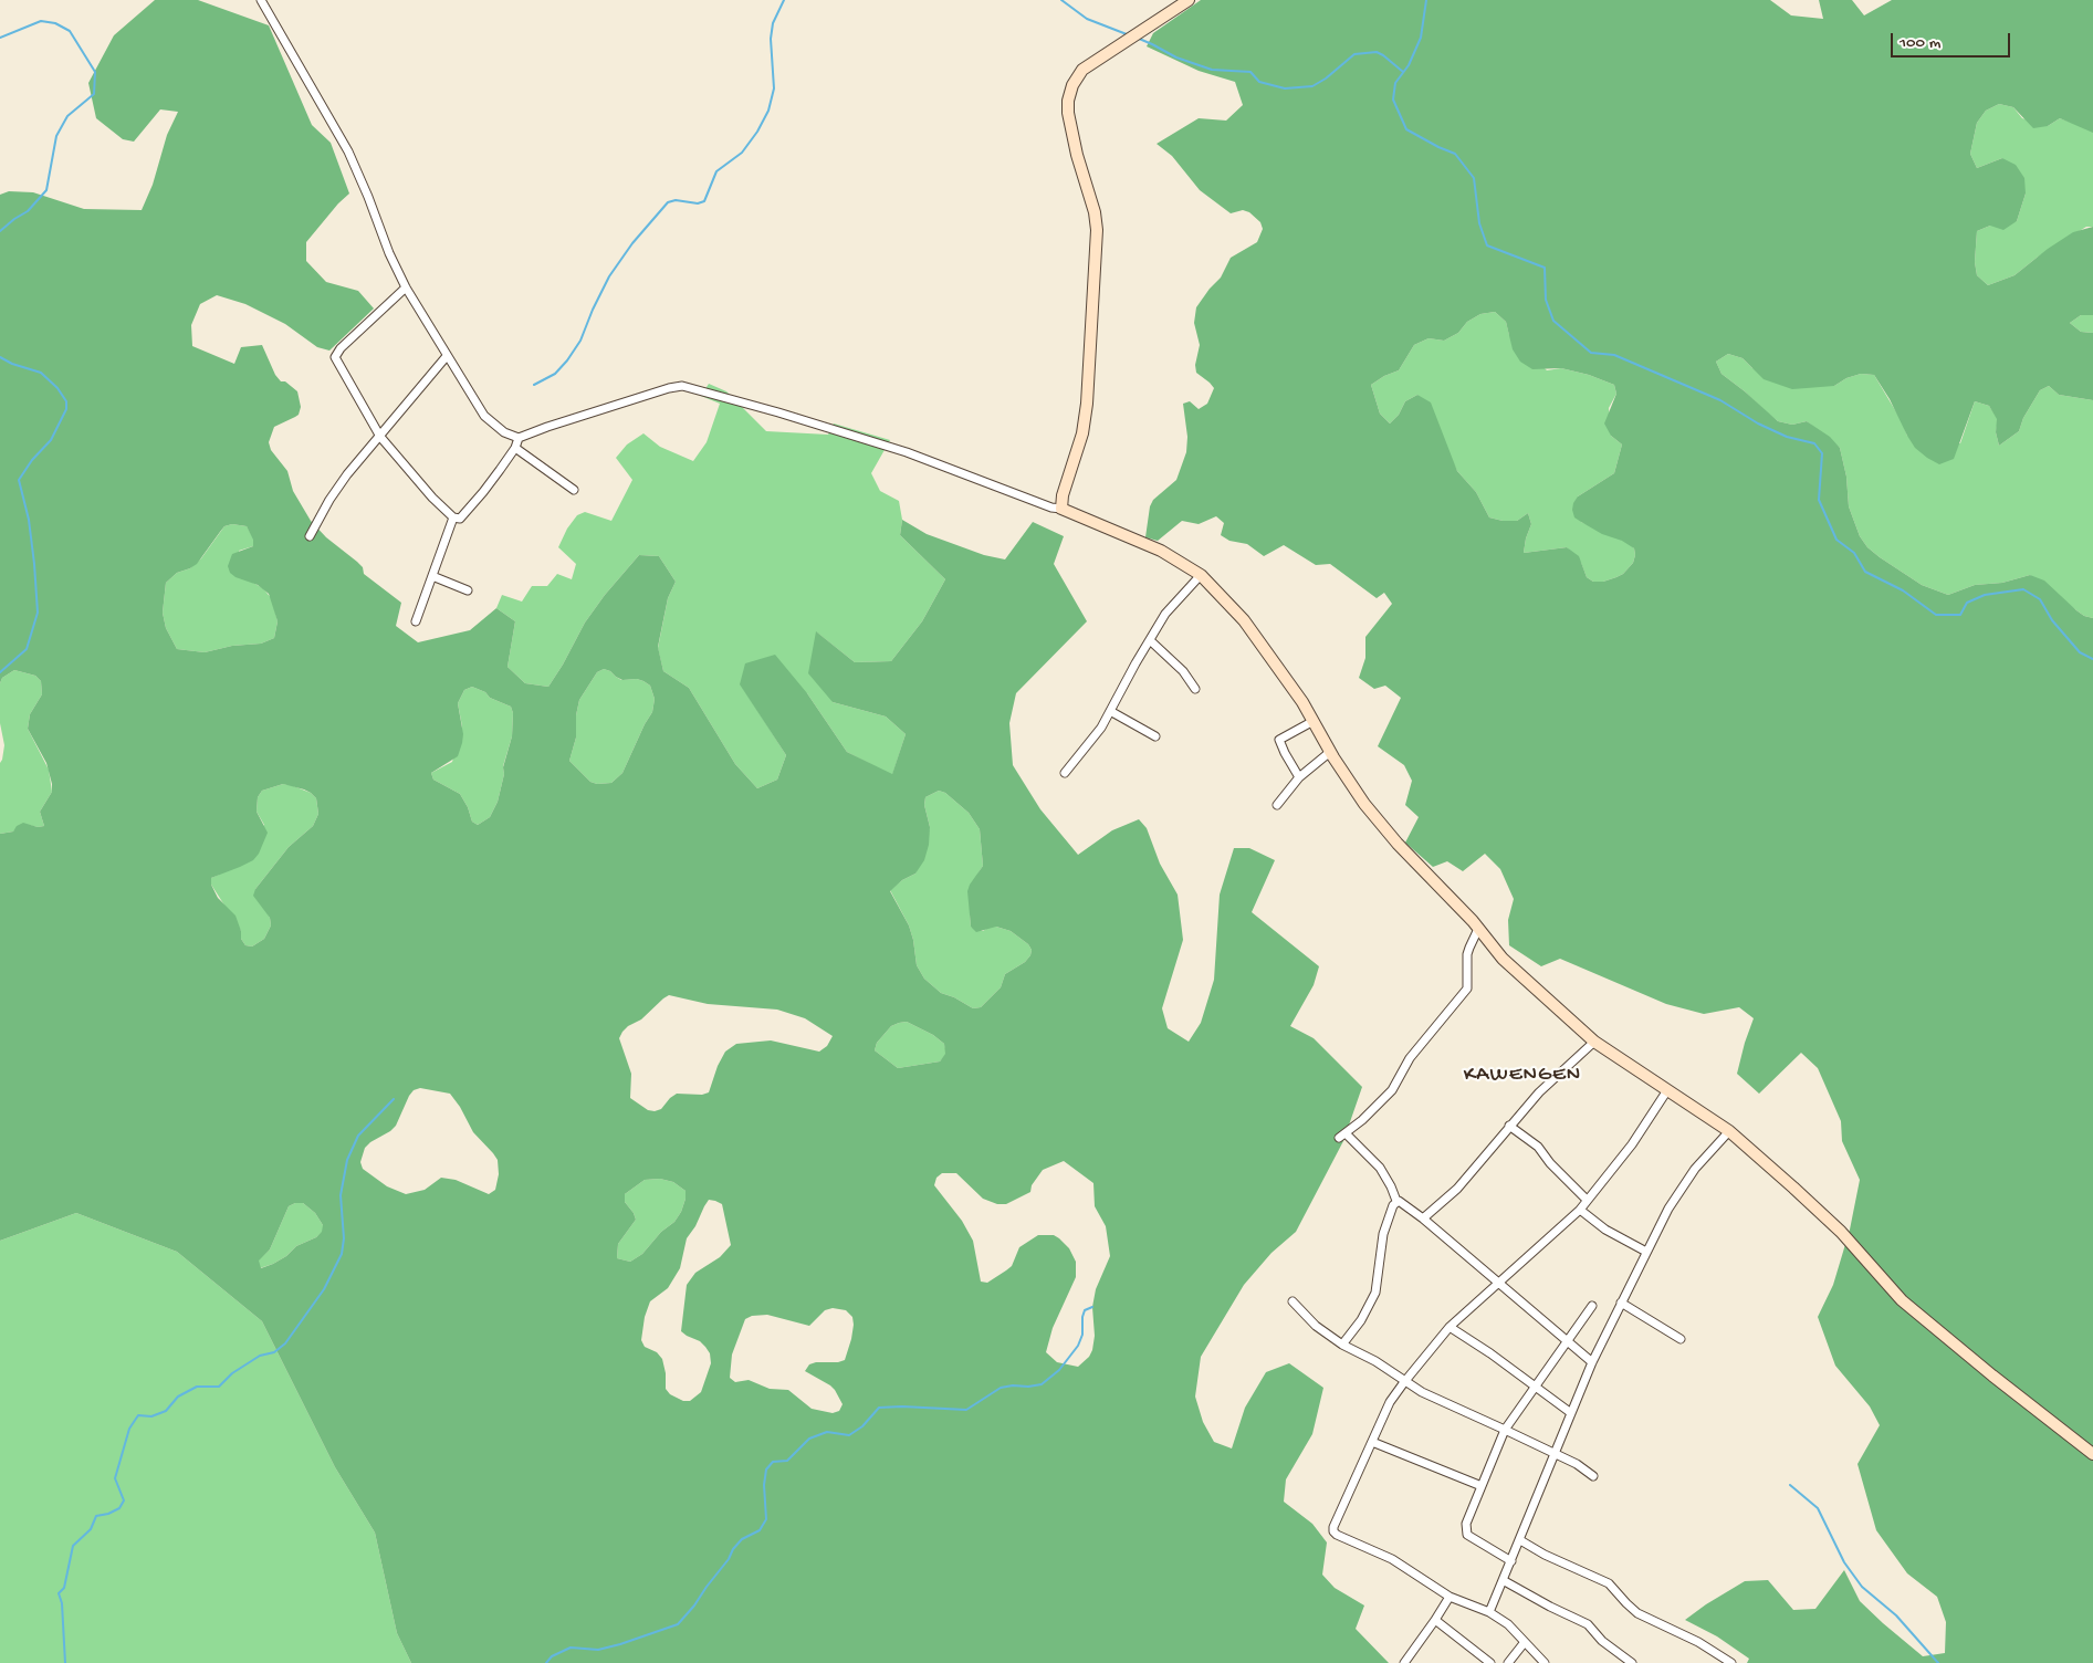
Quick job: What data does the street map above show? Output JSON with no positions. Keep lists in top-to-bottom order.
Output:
{
  "districts": ["KAWENGEN"],
  "scale_bar": "100 m"
}
